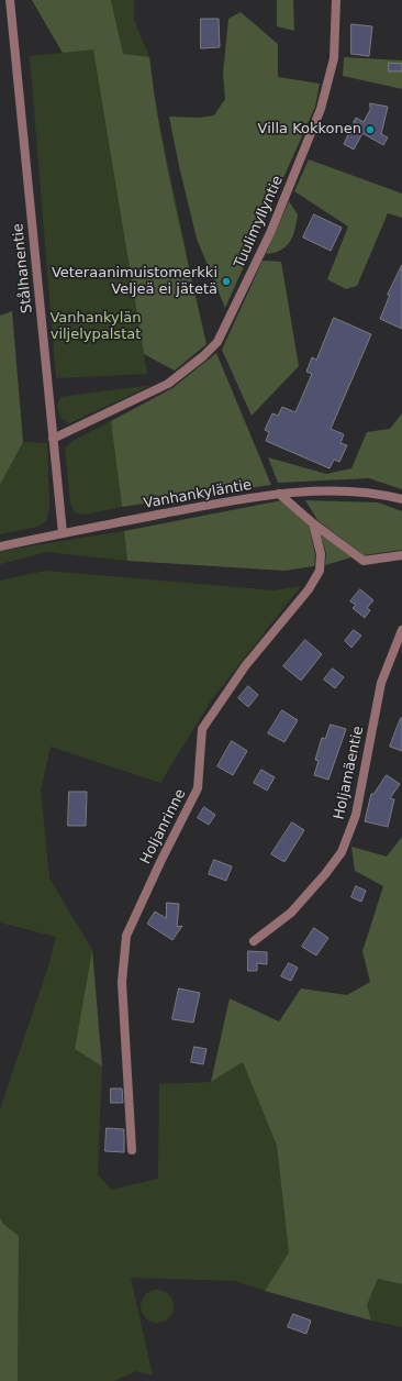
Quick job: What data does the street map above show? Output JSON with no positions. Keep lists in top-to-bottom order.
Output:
{
  "streets": {
    "street": [
      "Tuulimyllyntie",
      "Stålhanentie",
      "Vanhankyläntie",
      "Holjamäentie",
      "Holjanrinne"
    ]
  },
  "crossings": [
    ["Tuulimyllyntie", "Stålhanentie"],
    ["Stålhanentie", "Vanhankyläntie"]
  ],
  "parks": ["Vanhankylän viljelypalstat"],
  "places": ["Villa Kokkonen", "Veteraanimuistomerkki Veljeä ei jätetä"]
}
